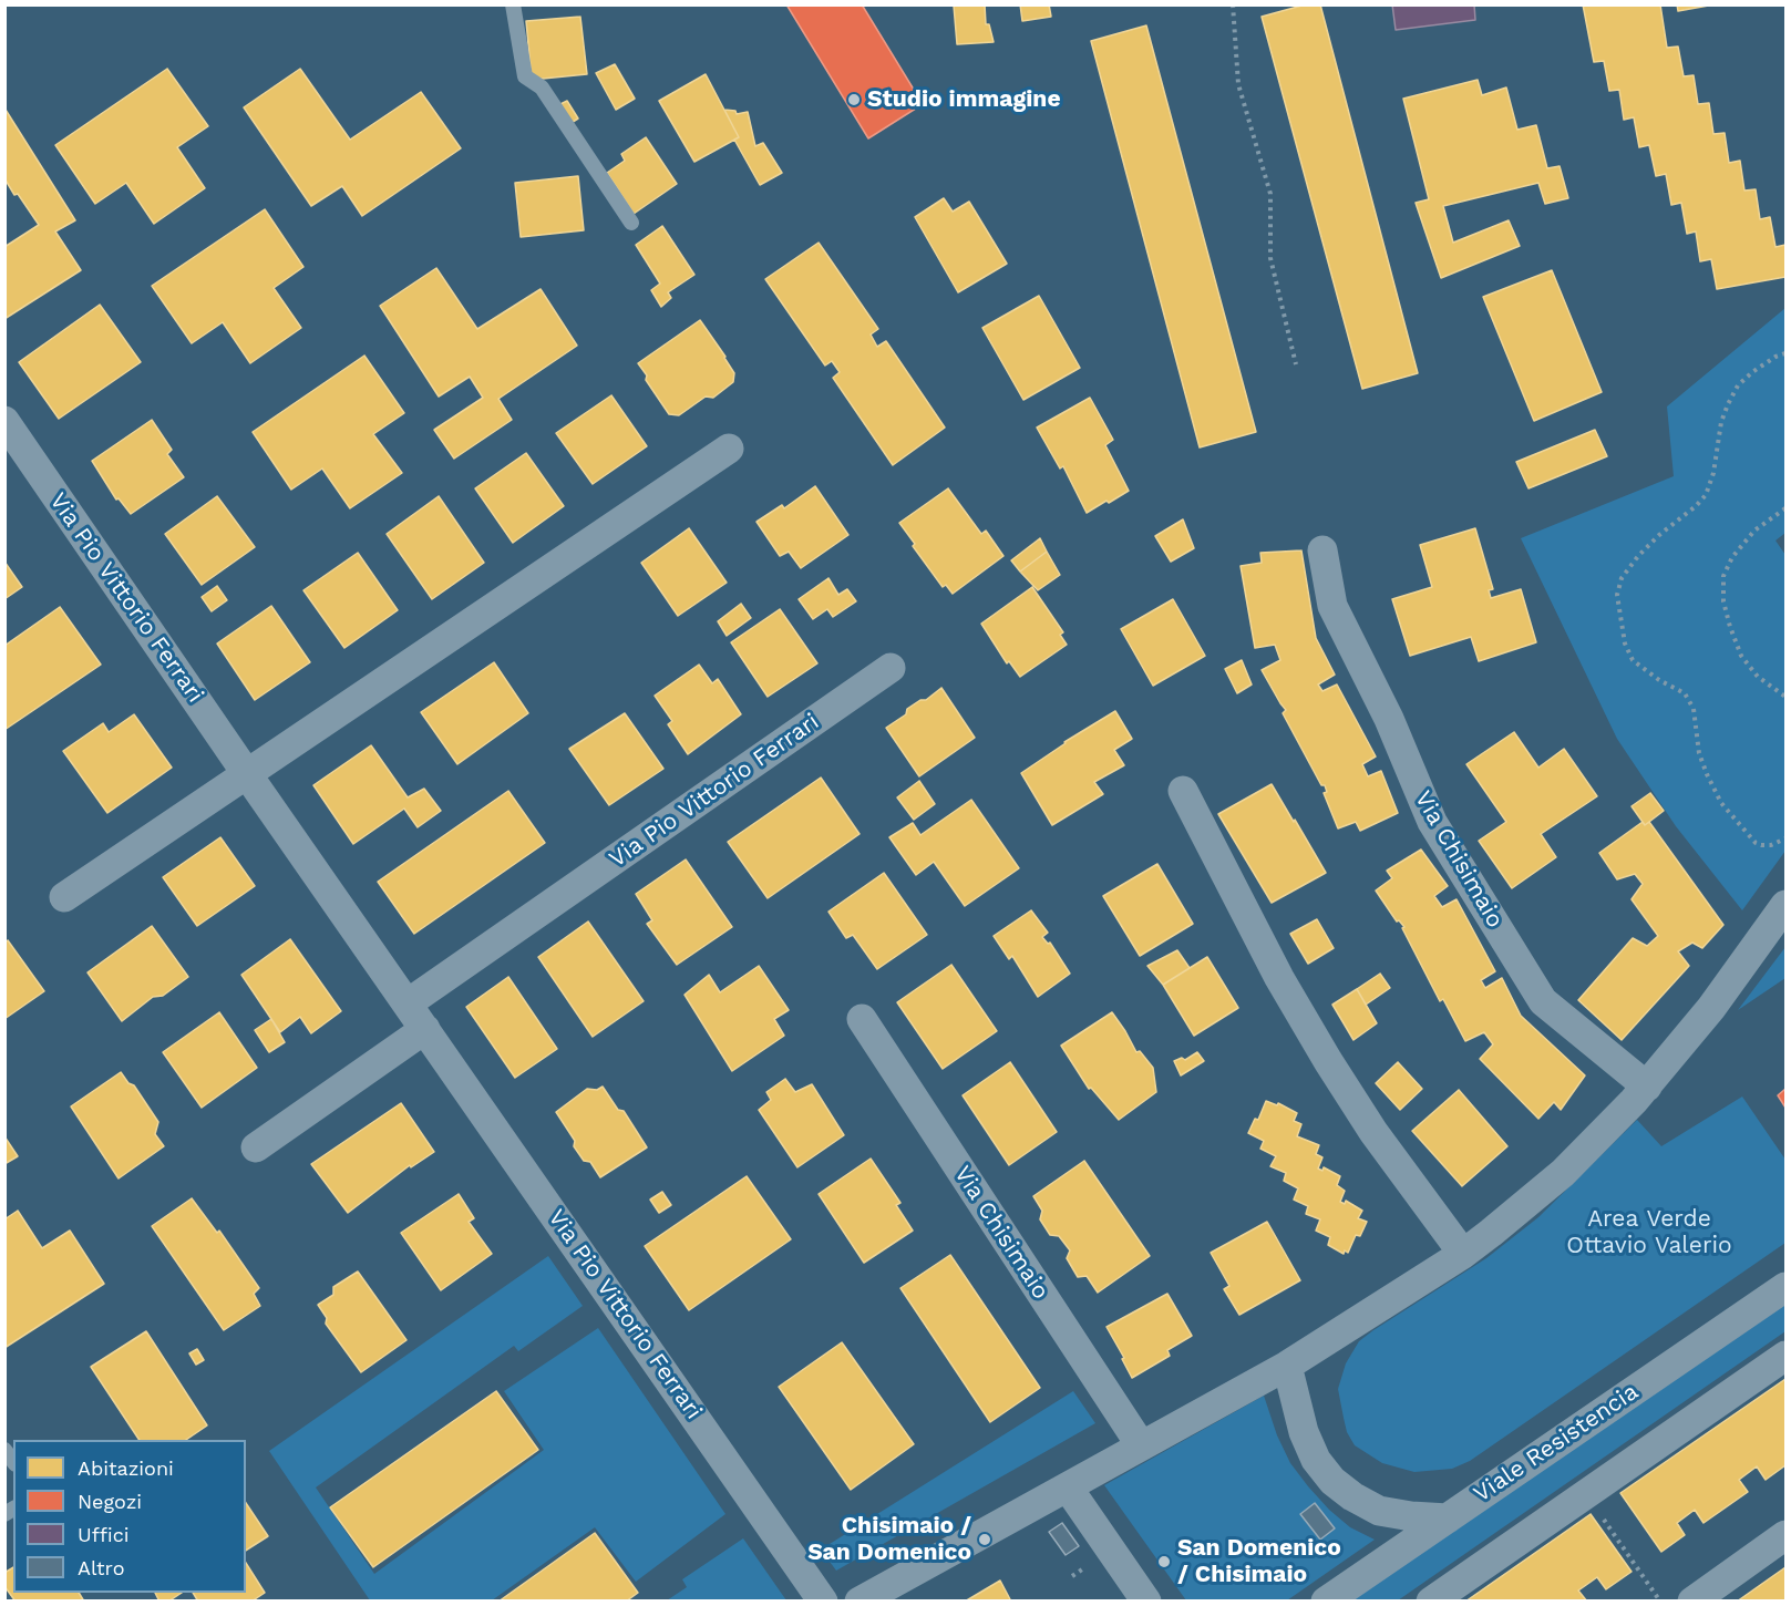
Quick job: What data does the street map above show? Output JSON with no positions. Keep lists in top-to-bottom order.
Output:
{
  "streets": {
    "street": ["Via Pio Vittorio Ferrari", "Via Chisimaio", "Viale Resistencia"]
  },
  "parks": ["Area Verde Ottavio Valerio"],
  "places": ["Studio immagine", "Chisimaio / San Domenico", "San Domenico / Chisimaio"],
  "legend": [
    "Abitazioni",
    "Negozi",
    "Uffici",
    "Altro"
  ]
}
